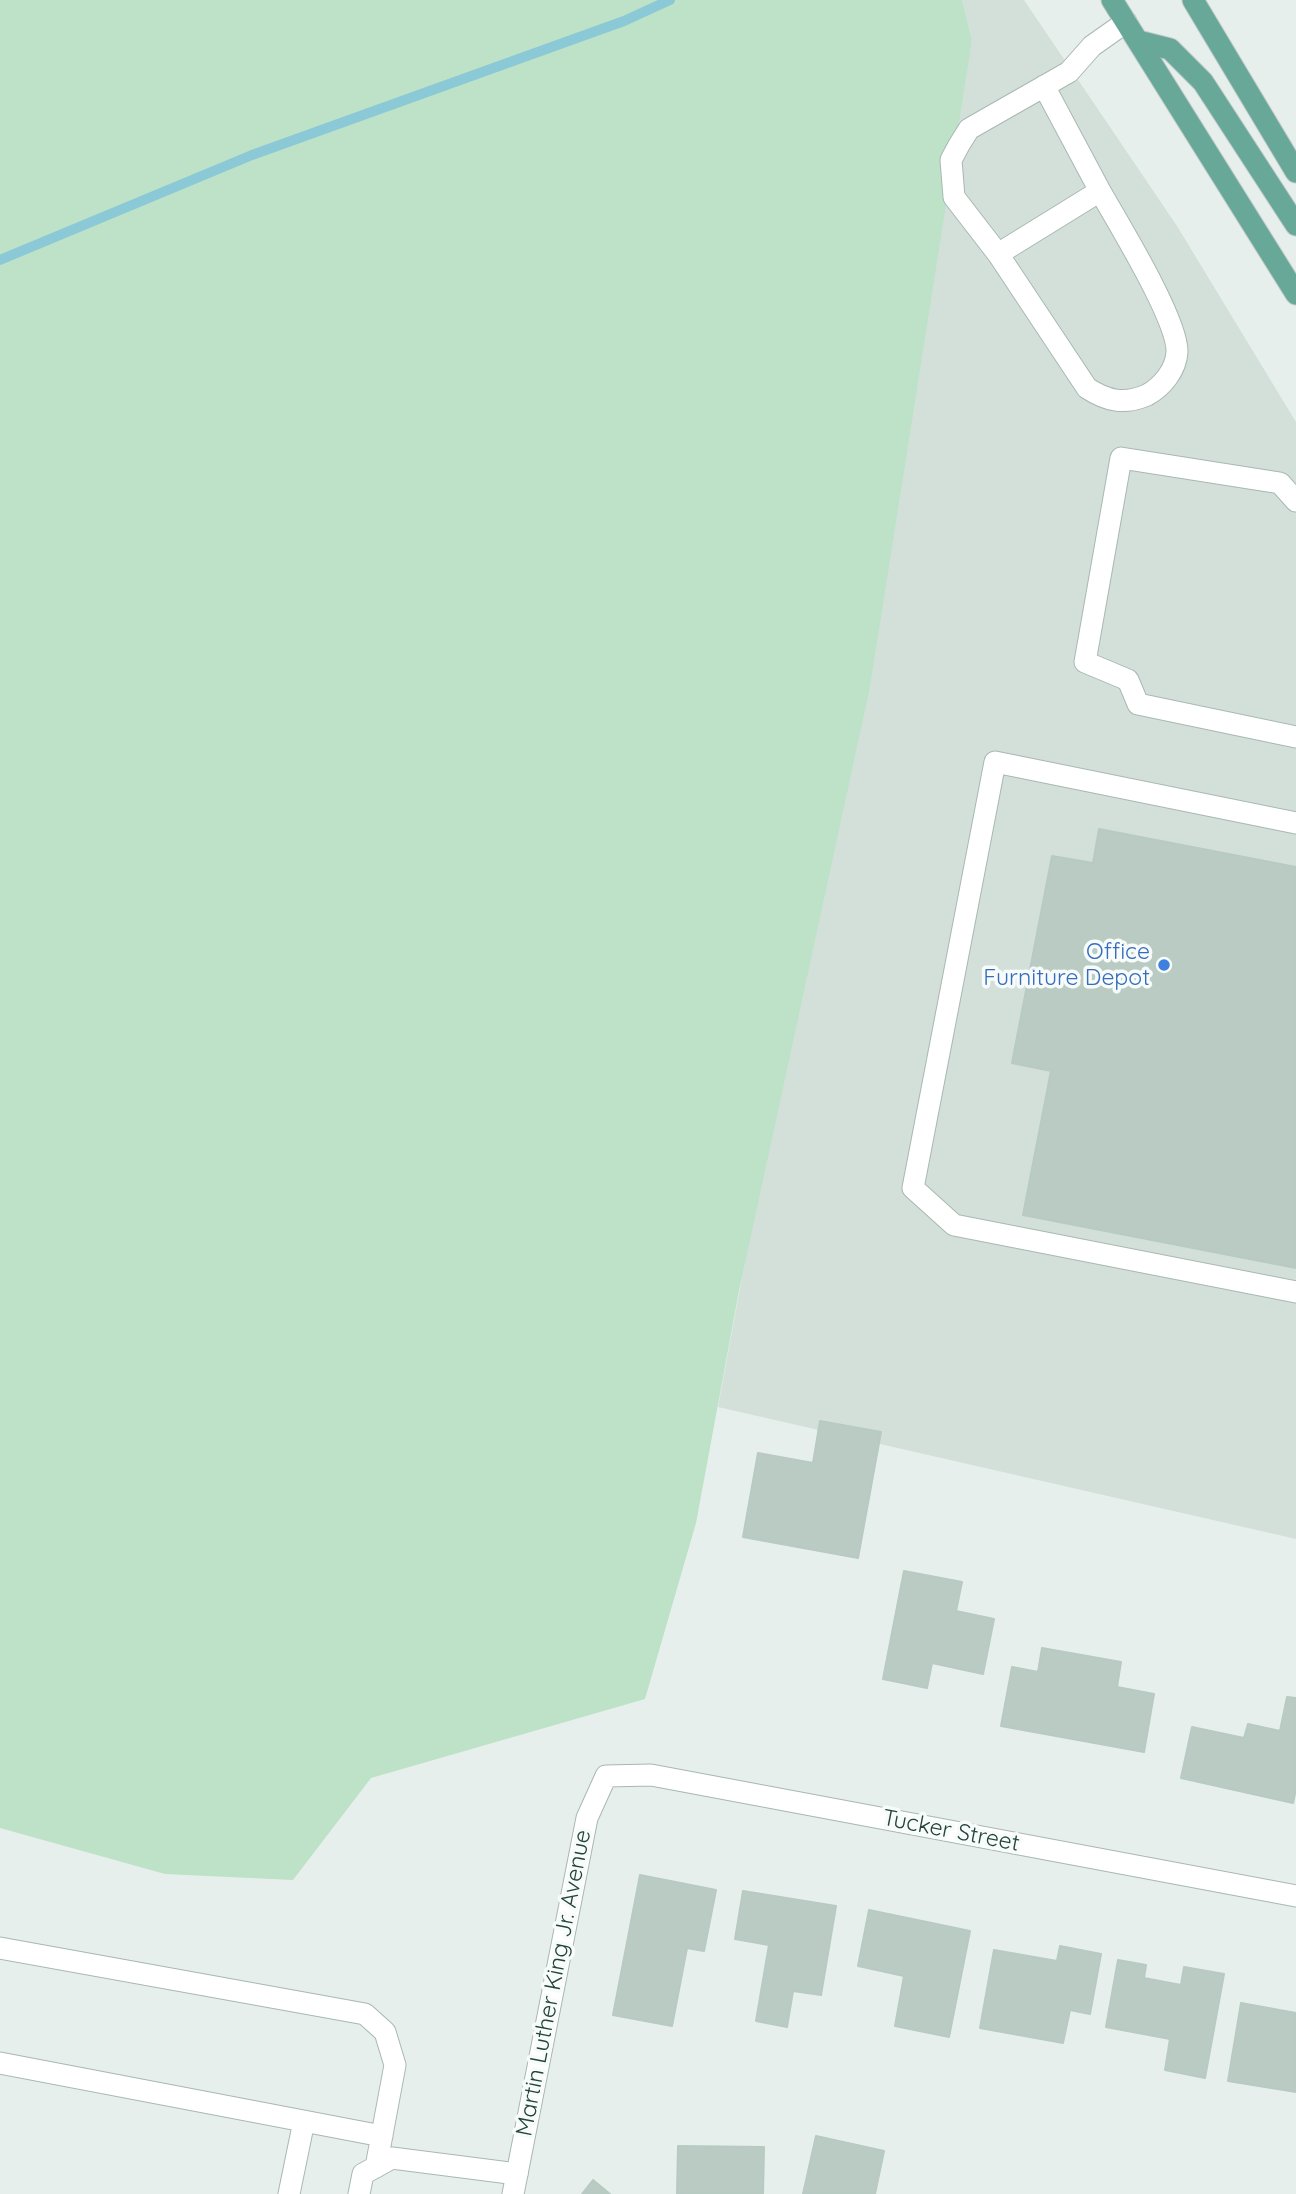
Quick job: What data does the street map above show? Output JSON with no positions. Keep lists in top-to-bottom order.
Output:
{
  "streets": {
    "street": ["Tucker Street", "Martin Luther King Jr. Avenue"]
  },
  "crossings": [
    ["Tucker Street", "Martin Luther King Jr. Avenue"]
  ],
  "places": ["Office Furniture Depot"]
}
